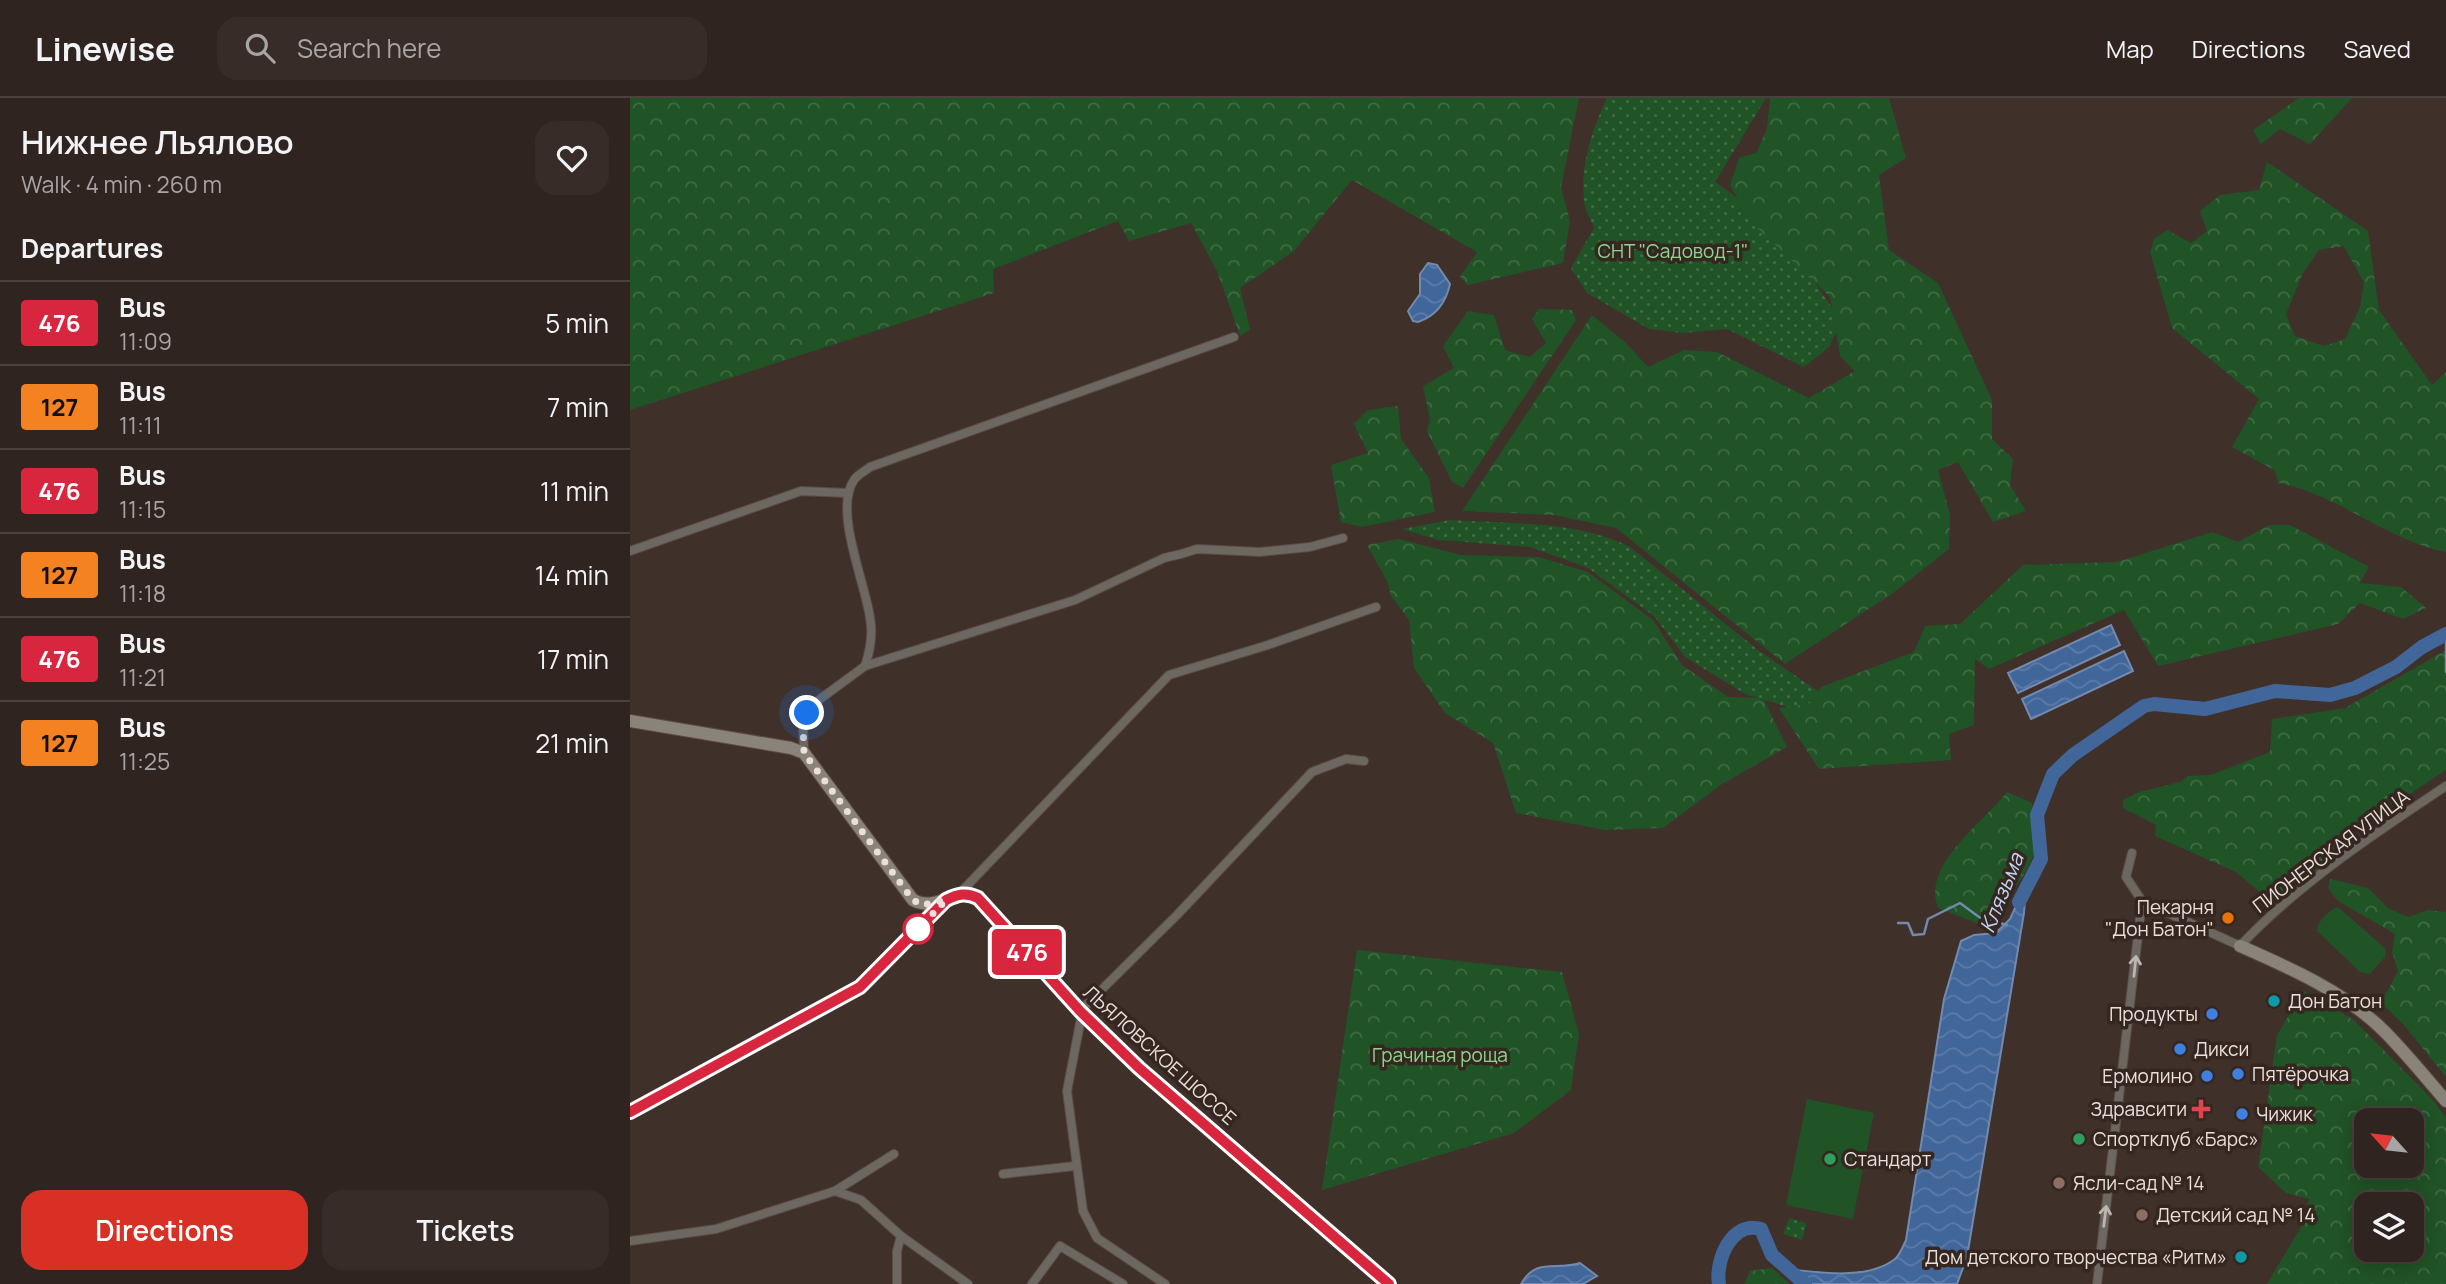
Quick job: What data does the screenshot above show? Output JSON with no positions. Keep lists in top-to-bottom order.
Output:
{
  "streets": {
    "street": ["ПИОНЕРСКАЯ УЛИЦА", "ЛЬЯЛОВСКОЕ ШОССЕ"]
  },
  "water": ["Клязьма"],
  "parks": ["СНТ \"Садовод-1\"", "Грачиная роща"],
  "places": {
    "other": [
      "Пекарня \"Дон Батон\"",
      "Дон Батон",
      "Продукты",
      "Дикси",
      "Пятёрочка",
      "Ермолино",
      "Чижик",
      "Спортклуб «Барс»",
      "Стандарт",
      "Ясли-сад № 14",
      "Детский сад № 14",
      "Дом детского творчества «Ритм»"
    ],
    "health": ["Здравсити"]
  },
  "lines": ["bus line 476"],
  "north": "top left",
  "page": {
    "header": "Linewise",
    "search": "Search here",
    "nav": ["Map", "Directions", "Saved"],
    "heading": [
      ["Нижнее Льялово", "Walk · 4 min · 260 m"],
      "Departures"
    ],
    "on_map": "476",
    "list": [
      {
        "mark": "476",
        "name": "Bus",
        "note": "11:09",
        "value": "5 min"
      },
      {
        "mark": "127",
        "name": "Bus",
        "note": "11:11",
        "value": "7 min"
      },
      {
        "mark": "476",
        "name": "Bus",
        "note": "11:15",
        "value": "11 min"
      },
      {
        "mark": "127",
        "name": "Bus",
        "note": "11:18",
        "value": "14 min"
      },
      {
        "mark": "476",
        "name": "Bus",
        "note": "11:21",
        "value": "17 min"
      },
      {
        "mark": "127",
        "name": "Bus",
        "note": "11:25",
        "value": "21 min"
      }
    ],
    "buttons": ["Directions", "Tickets"]
  }
}
